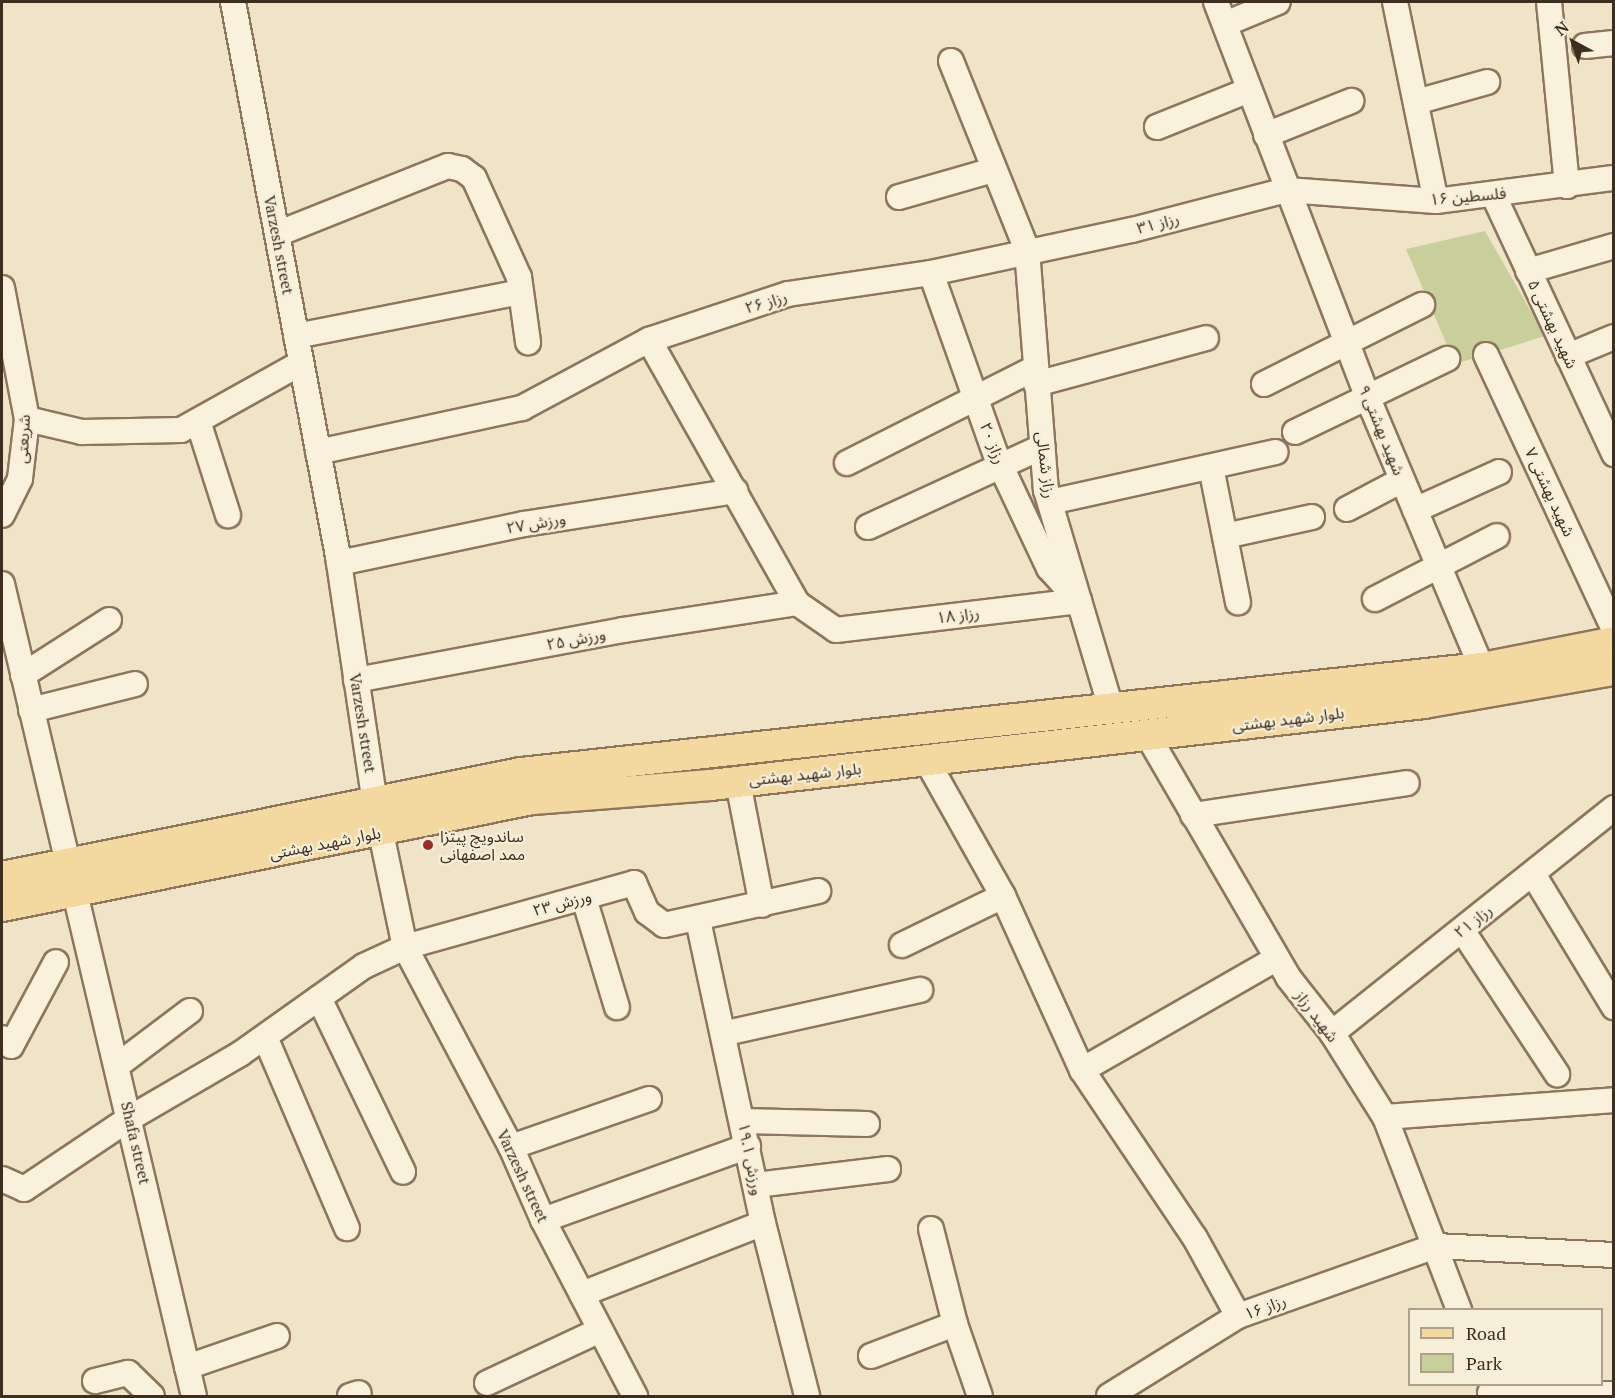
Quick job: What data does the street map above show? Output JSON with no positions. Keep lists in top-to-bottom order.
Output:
{
  "streets": {
    "main road": ["بلوار شهید بهشتی"],
    "street": [
      "فلسطین ۱۶",
      "رزاز ۳۱",
      "Varzesh street",
      "رزاز ۲۶",
      "شهید بهشتی ۵",
      "شهید بهشتی ۹",
      "شریعتی",
      "رزاز ۲۰",
      "رزاز شمالی",
      "شهید بهشتی ۷",
      "ورزش ۲۷",
      "رزاز ۱۸",
      "ورزش ۲۵",
      "ورزش ۲۳",
      "رزاز ۲۱",
      "شهید رزاز",
      "Shafa street",
      "ورزش ۱۹.۱",
      "رزاز ۱۶"
    ]
  },
  "crossings": [
    ["فلسطین ۱۶", "رزاز ۳۱"],
    ["فلسطین ۱۶", "شهید بهشتی ۵"],
    ["فلسطین ۱۶", "شهید بهشتی ۹"],
    ["رزاز ۳۱", "رزاز ۲۶"],
    ["رزاز ۳۱", "شهید بهشتی ۹"],
    ["رزاز ۳۱", "رزاز شمالی"],
    ["Varzesh street", "رزاز ۲۶"],
    ["Varzesh street", "ورزش ۲۷"],
    ["Varzesh street", "ورزش ۲۵"],
    ["Varzesh street", "بلوار شهید بهشتی"],
    ["Varzesh street", "ورزش ۲۳"],
    ["رزاز ۲۶", "رزاز ۲۰"],
    ["رزاز ۲۶", "رزاز شمالی"],
    ["شهید بهشتی ۹", "بلوار شهید بهشتی"],
    ["رزاز ۲۰", "رزاز شمالی"],
    ["رزاز ۲۰", "رزاز ۱۸"],
    ["رزاز شمالی", "رزاز ۱۸"],
    ["رزاز شمالی", "بلوار شهید بهشتی"],
    ["رزاز ۱۸", "ورزش ۲۵"],
    ["بلوار شهید بهشتی", "شهید رزاز"],
    ["بلوار شهید بهشتی", "Shafa street"],
    ["ورزش ۲۳", "Shafa street"],
    ["ورزش ۲۳", "ورزش ۱۹.۱"],
    ["رزاز ۲۱", "شهید رزاز"],
    ["شهید رزاز", "رزاز ۱۶"]
  ],
  "places": ["ساندویچ پیتزا ممد اصفهانی"],
  "legend": ["Road", "Park"],
  "north": "top left"
}
